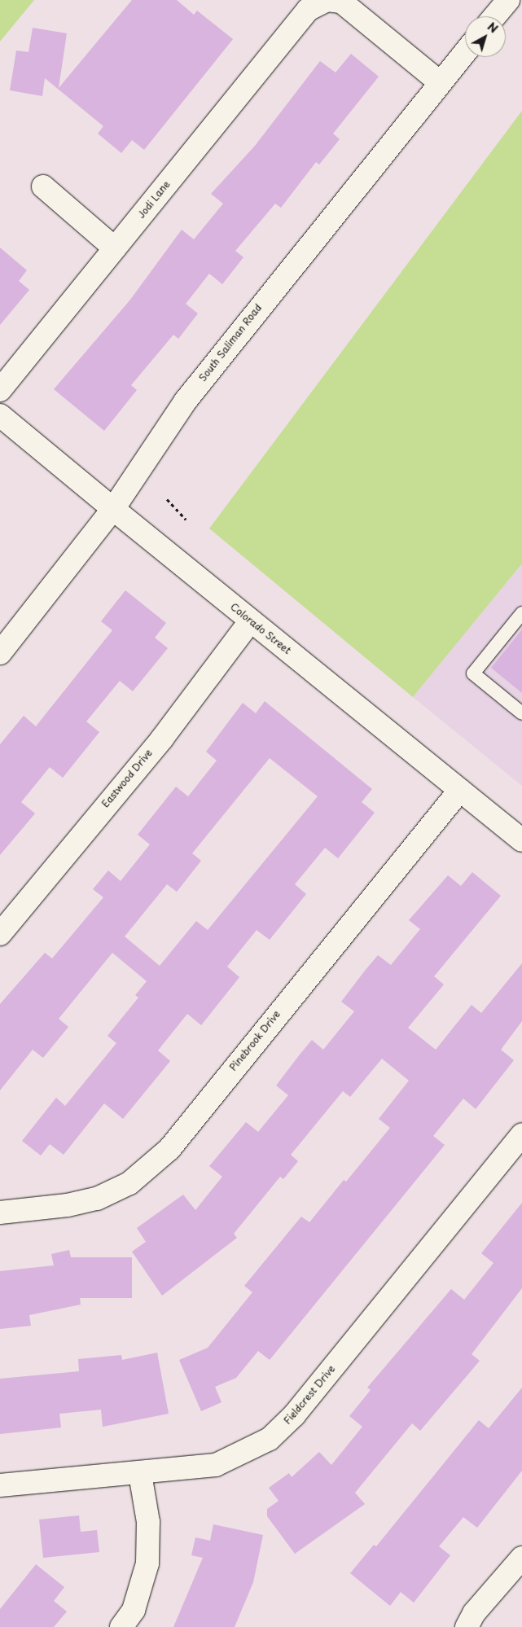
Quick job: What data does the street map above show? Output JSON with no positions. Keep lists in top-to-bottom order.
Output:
{
  "streets": {
    "street": [
      "Jodi Lane",
      "South Saliman Road",
      "Colorado Street",
      "Eastwood Drive",
      "Pinebrook Drive",
      "Fieldcrest Drive"
    ]
  },
  "crossings": [
    ["Jodi Lane", "South Saliman Road"],
    ["South Saliman Road", "Colorado Street"],
    ["Colorado Street", "Eastwood Drive"],
    ["Colorado Street", "Pinebrook Drive"]
  ],
  "north": "top right"
}
